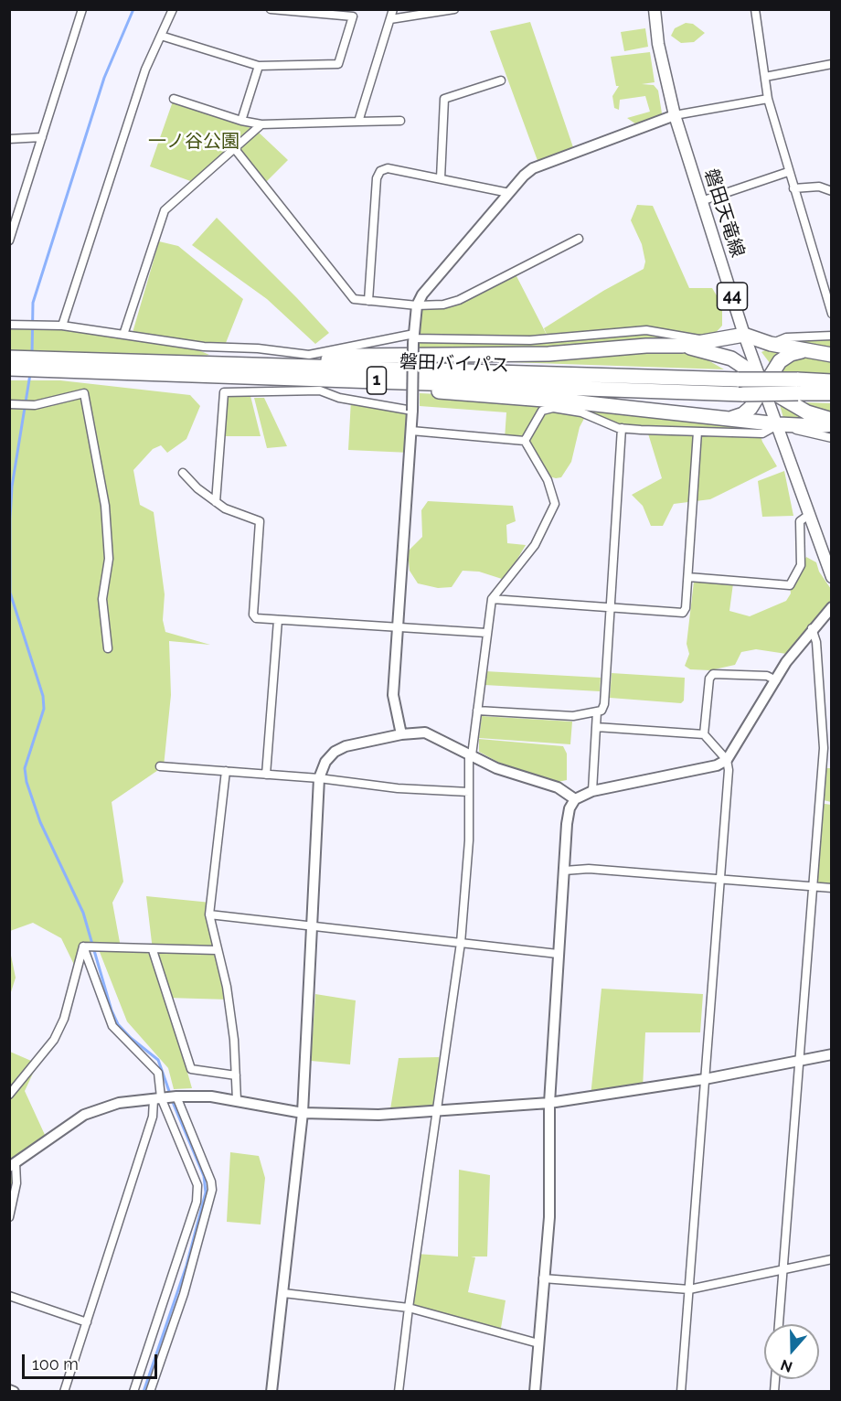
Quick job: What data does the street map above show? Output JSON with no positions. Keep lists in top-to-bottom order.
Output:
{
  "streets": {
    "highway": ["磐田バイパス", "1"],
    "main road": ["磐田天竜線", "44"]
  },
  "crossings": [
    ["磐田天竜線", "1"],
    ["磐田バイパス", "1"]
  ],
  "parks": ["一ノ谷公園"],
  "scale_bar": "100 m",
  "north": "bottom"
}
